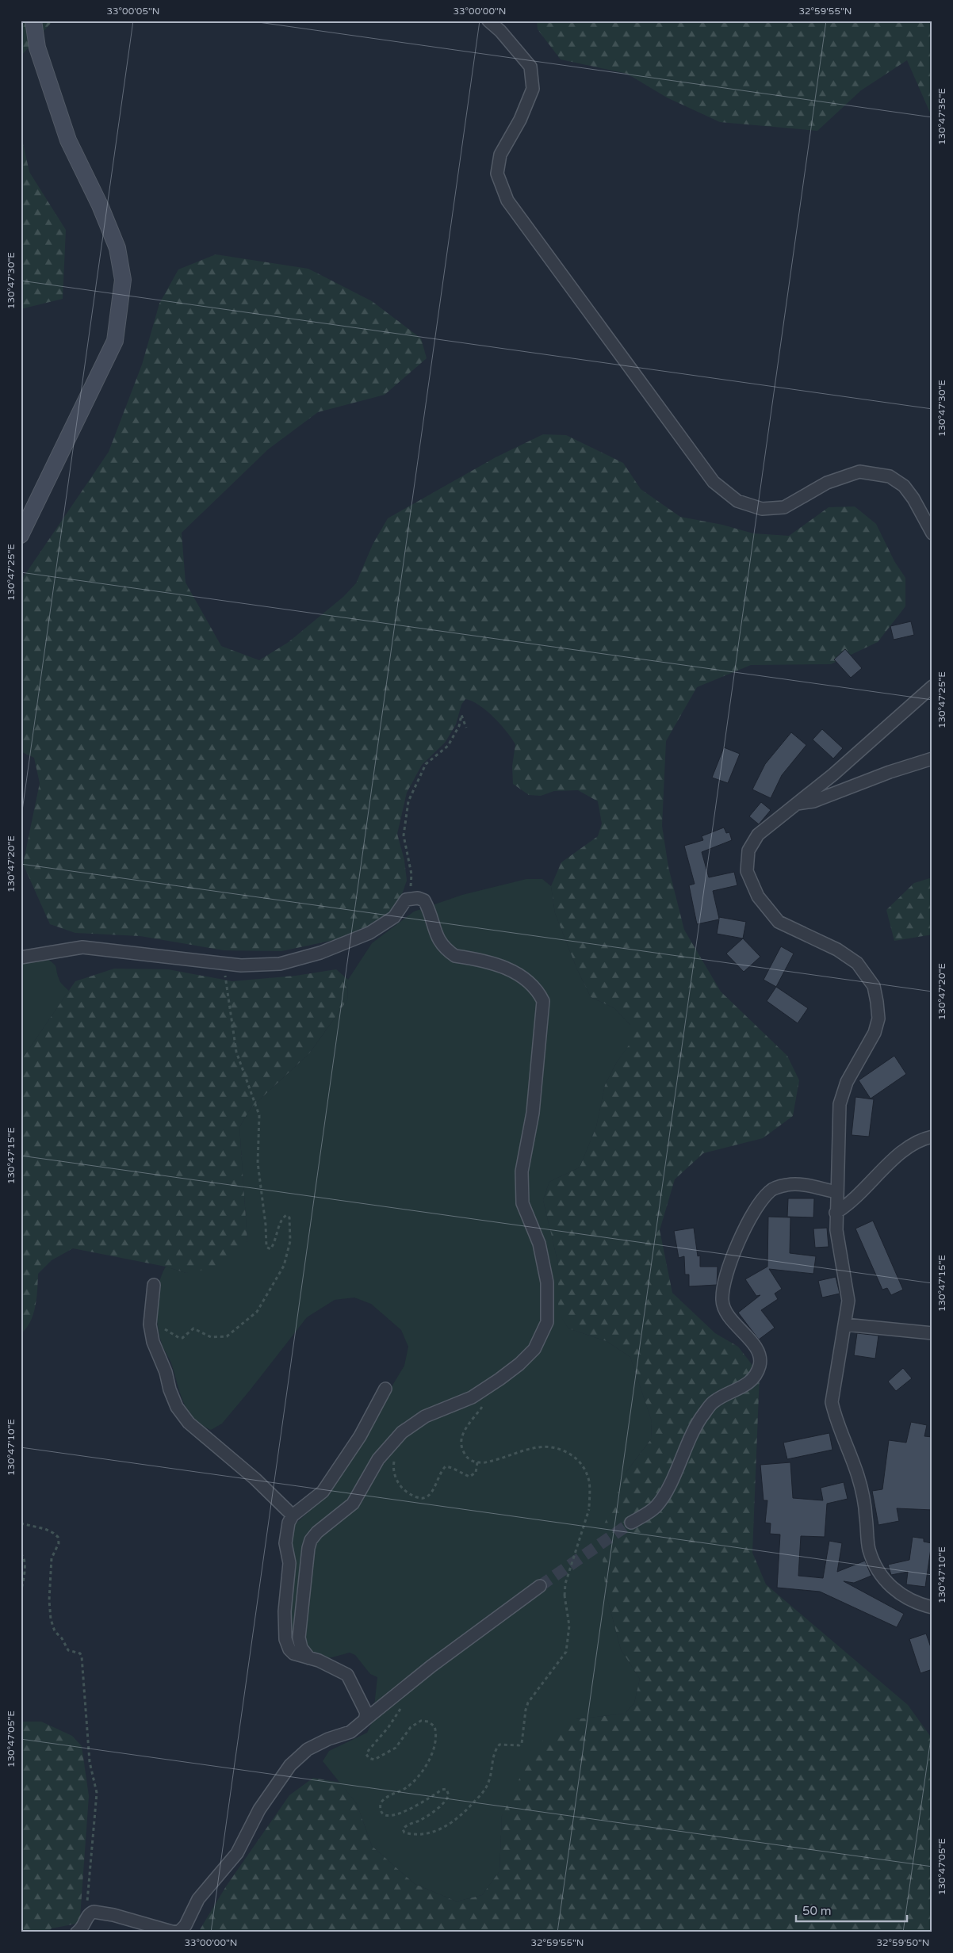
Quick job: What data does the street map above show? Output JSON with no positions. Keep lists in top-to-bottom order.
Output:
{
  "scale_bar": "50 m",
  "coordinates": [
    "33°00'05\"N",
    "33°00'00\"N",
    "32°59'55\"N",
    "130°47'35\"E",
    "130°47'30\"E",
    "130°47'25\"E",
    "130°47'20\"E",
    "130°47'15\"E",
    "130°47'10\"E",
    "130°47'05\"E",
    "32°59'50\"N"
  ]
}
